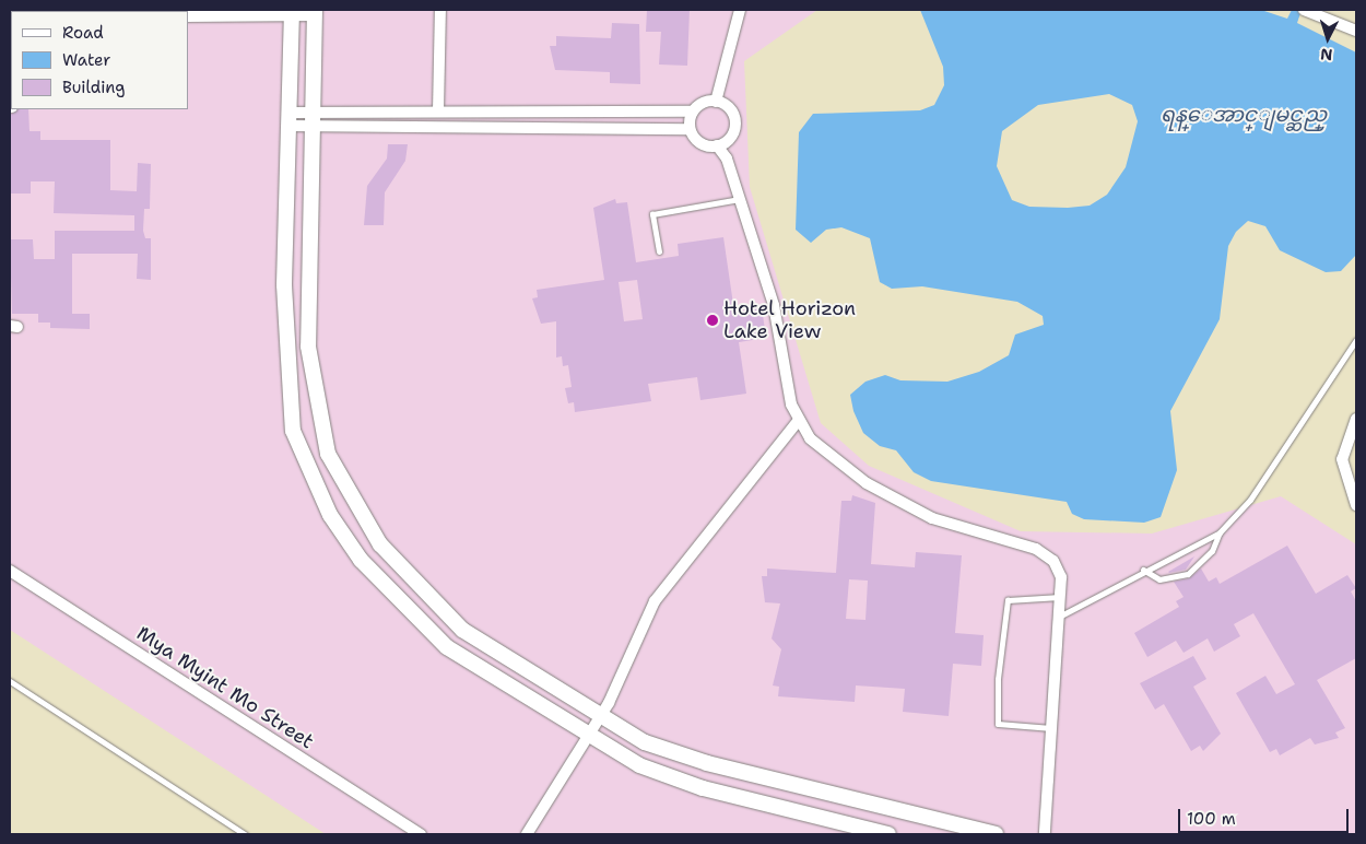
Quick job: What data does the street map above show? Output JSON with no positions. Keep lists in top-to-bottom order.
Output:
{
  "streets": {
    "street": ["Mya Myint Mo Street"]
  },
  "water": ["ရန္ေအာင္ျမင္ဆည္"],
  "places": ["Hotel Horizon Lake View"],
  "legend": ["Road", "Water", "Building"],
  "scale_bar": "100 m",
  "north": "bottom"
}
